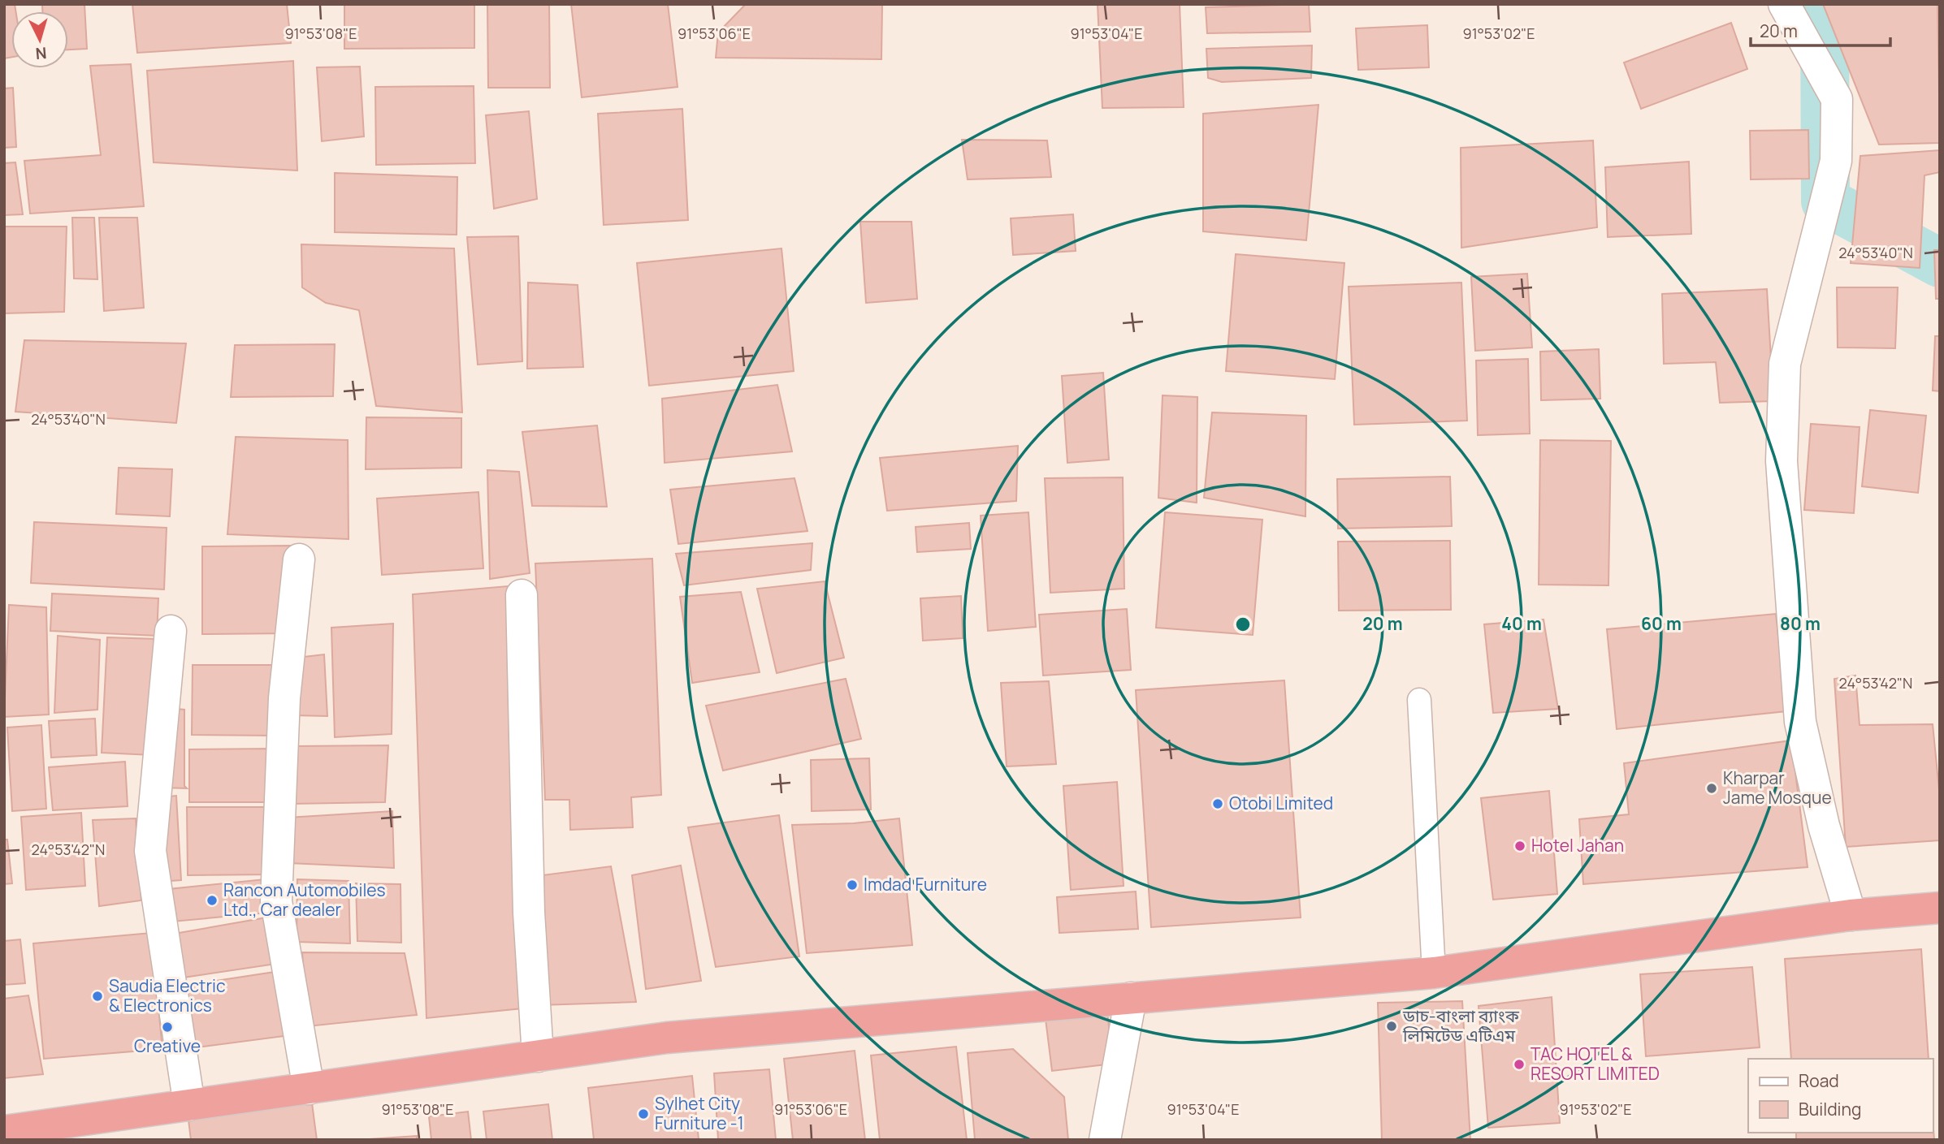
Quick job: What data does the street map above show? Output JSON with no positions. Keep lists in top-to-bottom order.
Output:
{
  "places": [
    "Kharpar Jame Mosque",
    "Otobi Limited",
    "Hotel Jahan",
    "Imdad Furniture",
    "Rancon Automobiles Ltd., Car dealer",
    "Saudia Electric & Electronics",
    "ডাচ-বাংলা ব্যাংক লিমিটেড এটিএম",
    "Creative",
    "TAC HOTEL & RESORT LIMITED",
    "Sylhet City Furniture -1"
  ],
  "legend": ["Road", "Building"],
  "scale_bar": "20 m",
  "north": "bottom",
  "coordinates": [
    "91°53'08\"E",
    "91°53'06\"E",
    "91°53'04\"E",
    "91°53'02\"E",
    "24°53'40\"N",
    "24°53'42\"N"
  ],
  "rings": [
    "20 m",
    "40 m",
    "60 m",
    "80 m"
  ]
}
